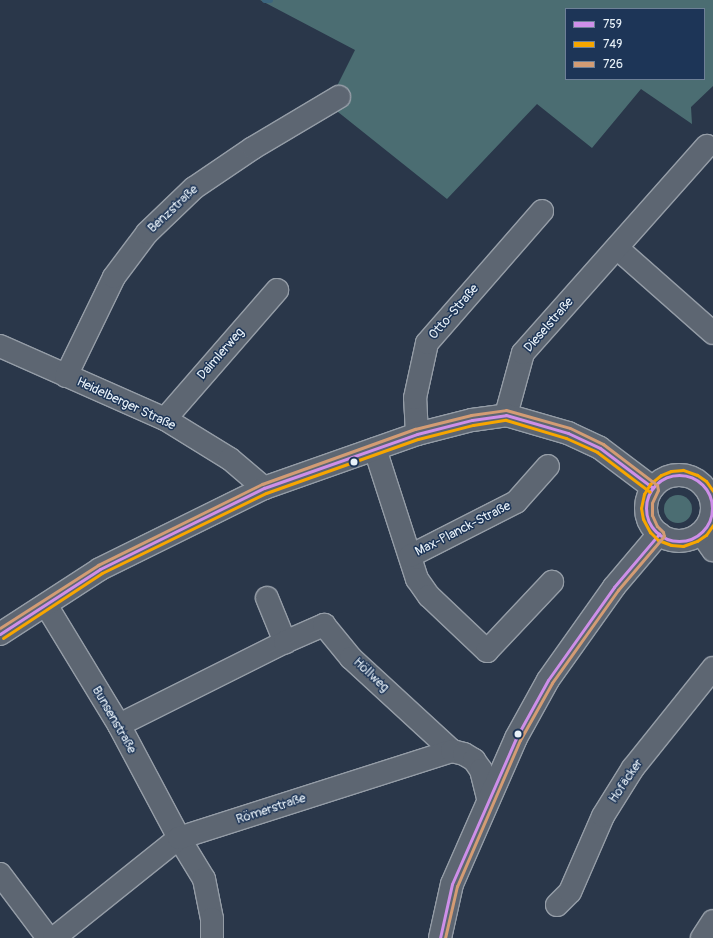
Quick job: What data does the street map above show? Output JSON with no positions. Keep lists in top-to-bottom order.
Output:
{
  "streets": {
    "street": [
      "Benzstraße",
      "Otto-Straße",
      "Dieselstraße",
      "Daimlerweg",
      "Heidelberger Straße",
      "Max-Planck-Straße",
      "Höllweg",
      "Bunsenstraße",
      "Hofäcker",
      "Römerstraße"
    ]
  },
  "crossings": [
    ["Benzstraße", "Heidelberger Straße"],
    ["Daimlerweg", "Heidelberger Straße"],
    ["Höllweg", "Bunsenstraße"],
    ["Höllweg", "Römerstraße"],
    ["Bunsenstraße", "Römerstraße"]
  ],
  "lines": ["transit line 726", "transit line 759", "transit line 749"],
  "legend": ["759", "749", "726"]
}
